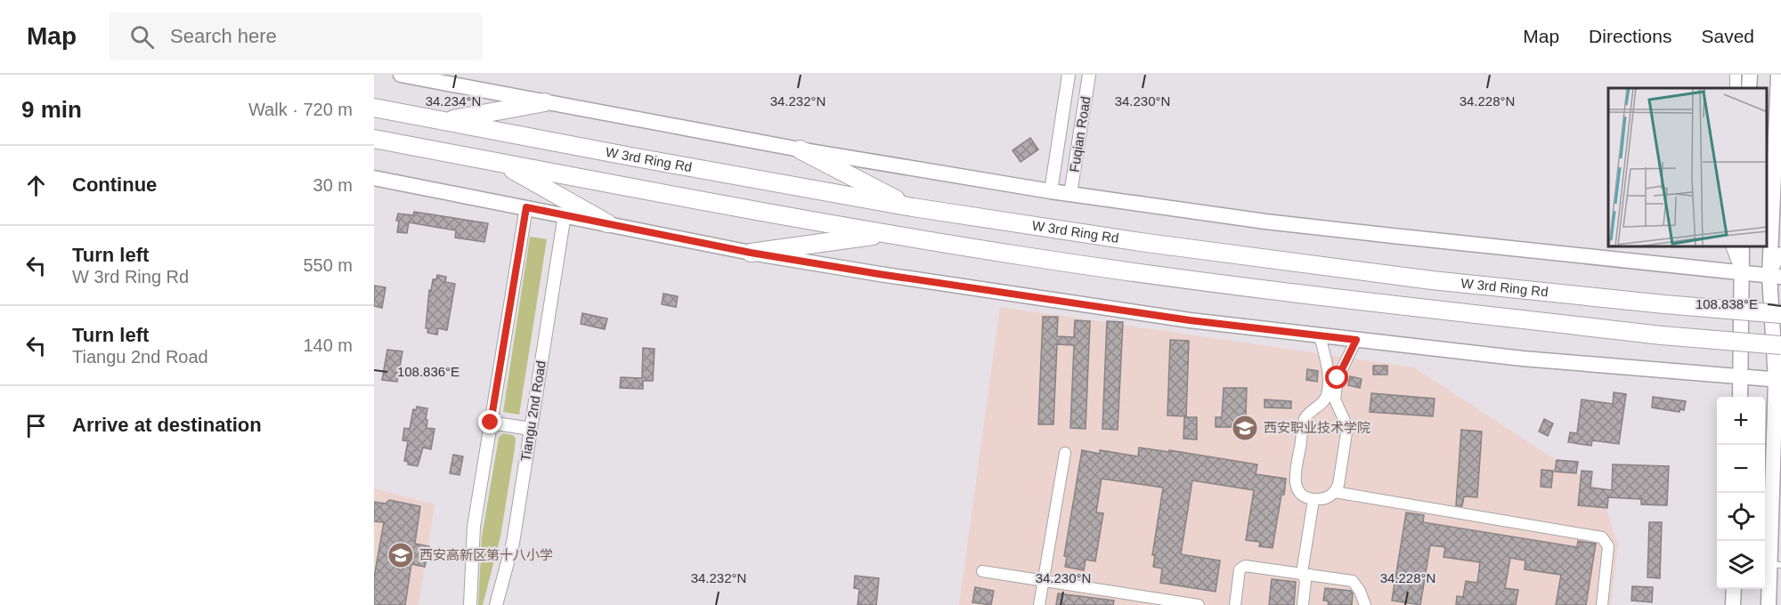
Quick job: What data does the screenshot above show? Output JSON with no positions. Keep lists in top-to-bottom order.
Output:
{
  "streets": {
    "highway": ["W 3rd Ring Rd"],
    "street": ["Fuqian Road", "Tiangu 2nd Road"]
  },
  "places": {
    "school or university": ["西安职业技术学院", "西安高新区第十八小学"]
  },
  "page": {
    "header": "Map",
    "search": "Search here",
    "nav": ["Map", "Directions", "Saved"],
    "heading": ["9 min", "Walk · 720 m"],
    "list": [
      ["Continue", "30 m"],
      ["Turn left", "W 3rd Ring Rd", "550 m"],
      ["Turn left", "Tiangu 2nd Road", "140 m"],
      "Arrive at destination"
    ],
    "map_buttons": ["+", "−"]
  },
  "coordinates": [
    "34.234°N",
    "34.232°N",
    "34.230°N",
    "34.228°N",
    "108.838°E",
    "108.836°E"
  ]
}
